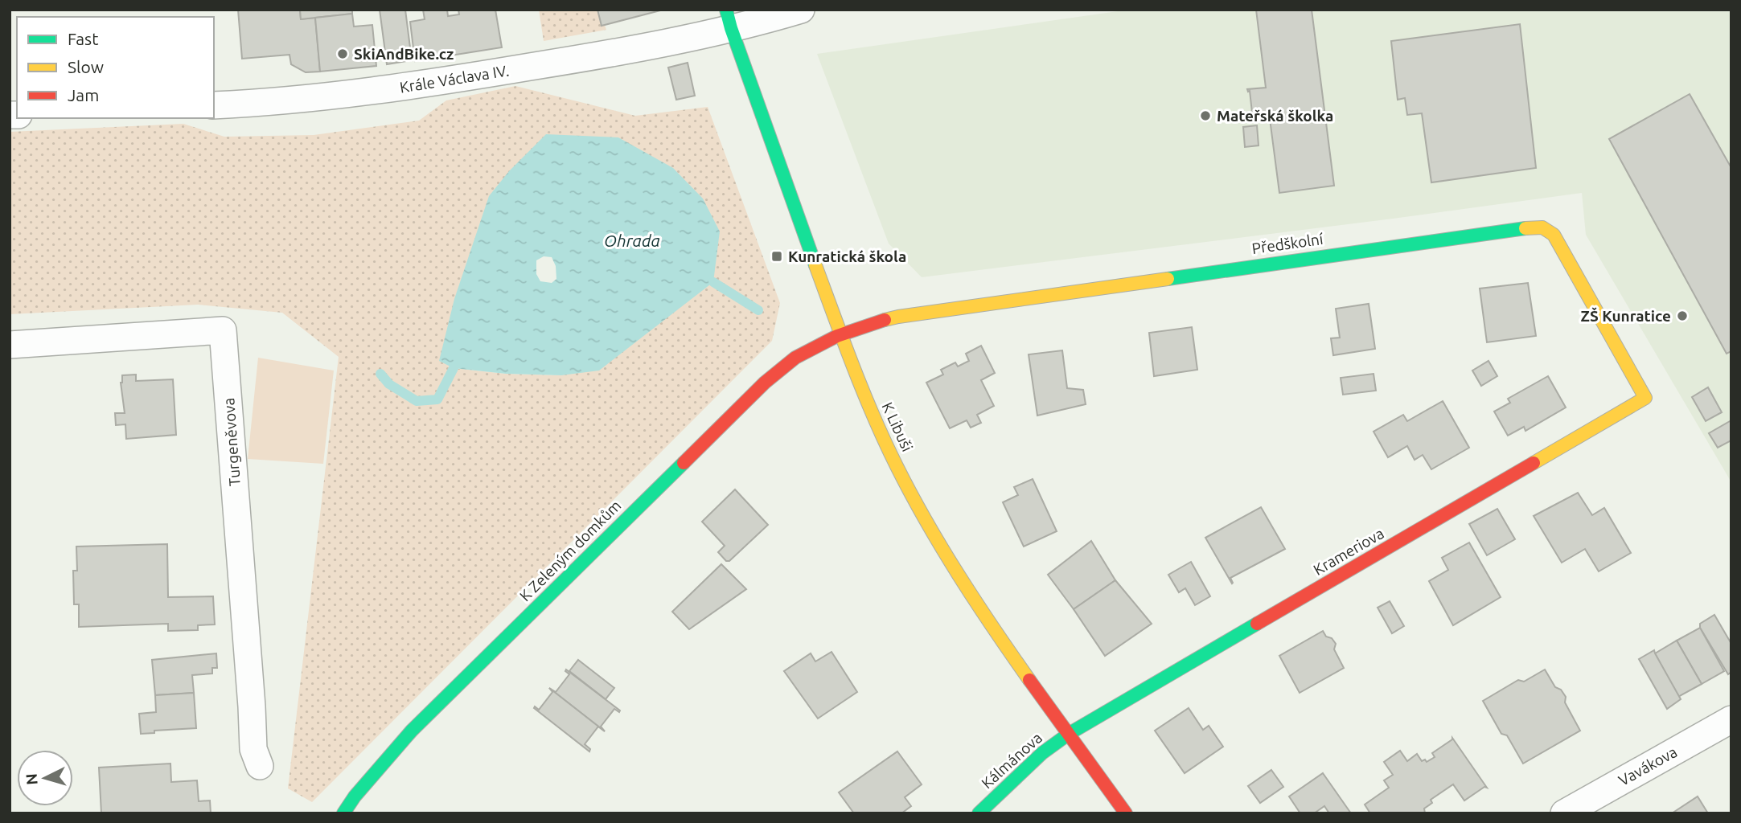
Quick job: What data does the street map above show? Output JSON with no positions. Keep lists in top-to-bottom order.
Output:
{
  "streets": {
    "street": [
      "Krále Václava IV.",
      "Předškolní",
      "K Libuši",
      "Turgeněvova",
      "K Zeleným domkům",
      "Krameriova",
      "Kálmánova",
      "Vavákova"
    ]
  },
  "crossings": [
    ["Krále Václava IV.", "K Libuši"],
    ["Předškolní", "K Libuši"],
    ["Předškolní", "K Zeleným domkům"],
    ["Předškolní", "Krameriova"],
    ["K Libuši", "K Zeleným domkům"],
    ["K Libuši", "Krameriova"],
    ["K Libuši", "Kálmánova"],
    ["Krameriova", "Kálmánova"]
  ],
  "water": ["Ohrada"],
  "places": {
    "other": ["SkiAndBike.cz", "Mateřská školka", "ZŠ Kunratice"],
    "transit": ["Kunratická škola"]
  },
  "legend": ["Fast", "Slow", "Jam"],
  "north": "left"
}
